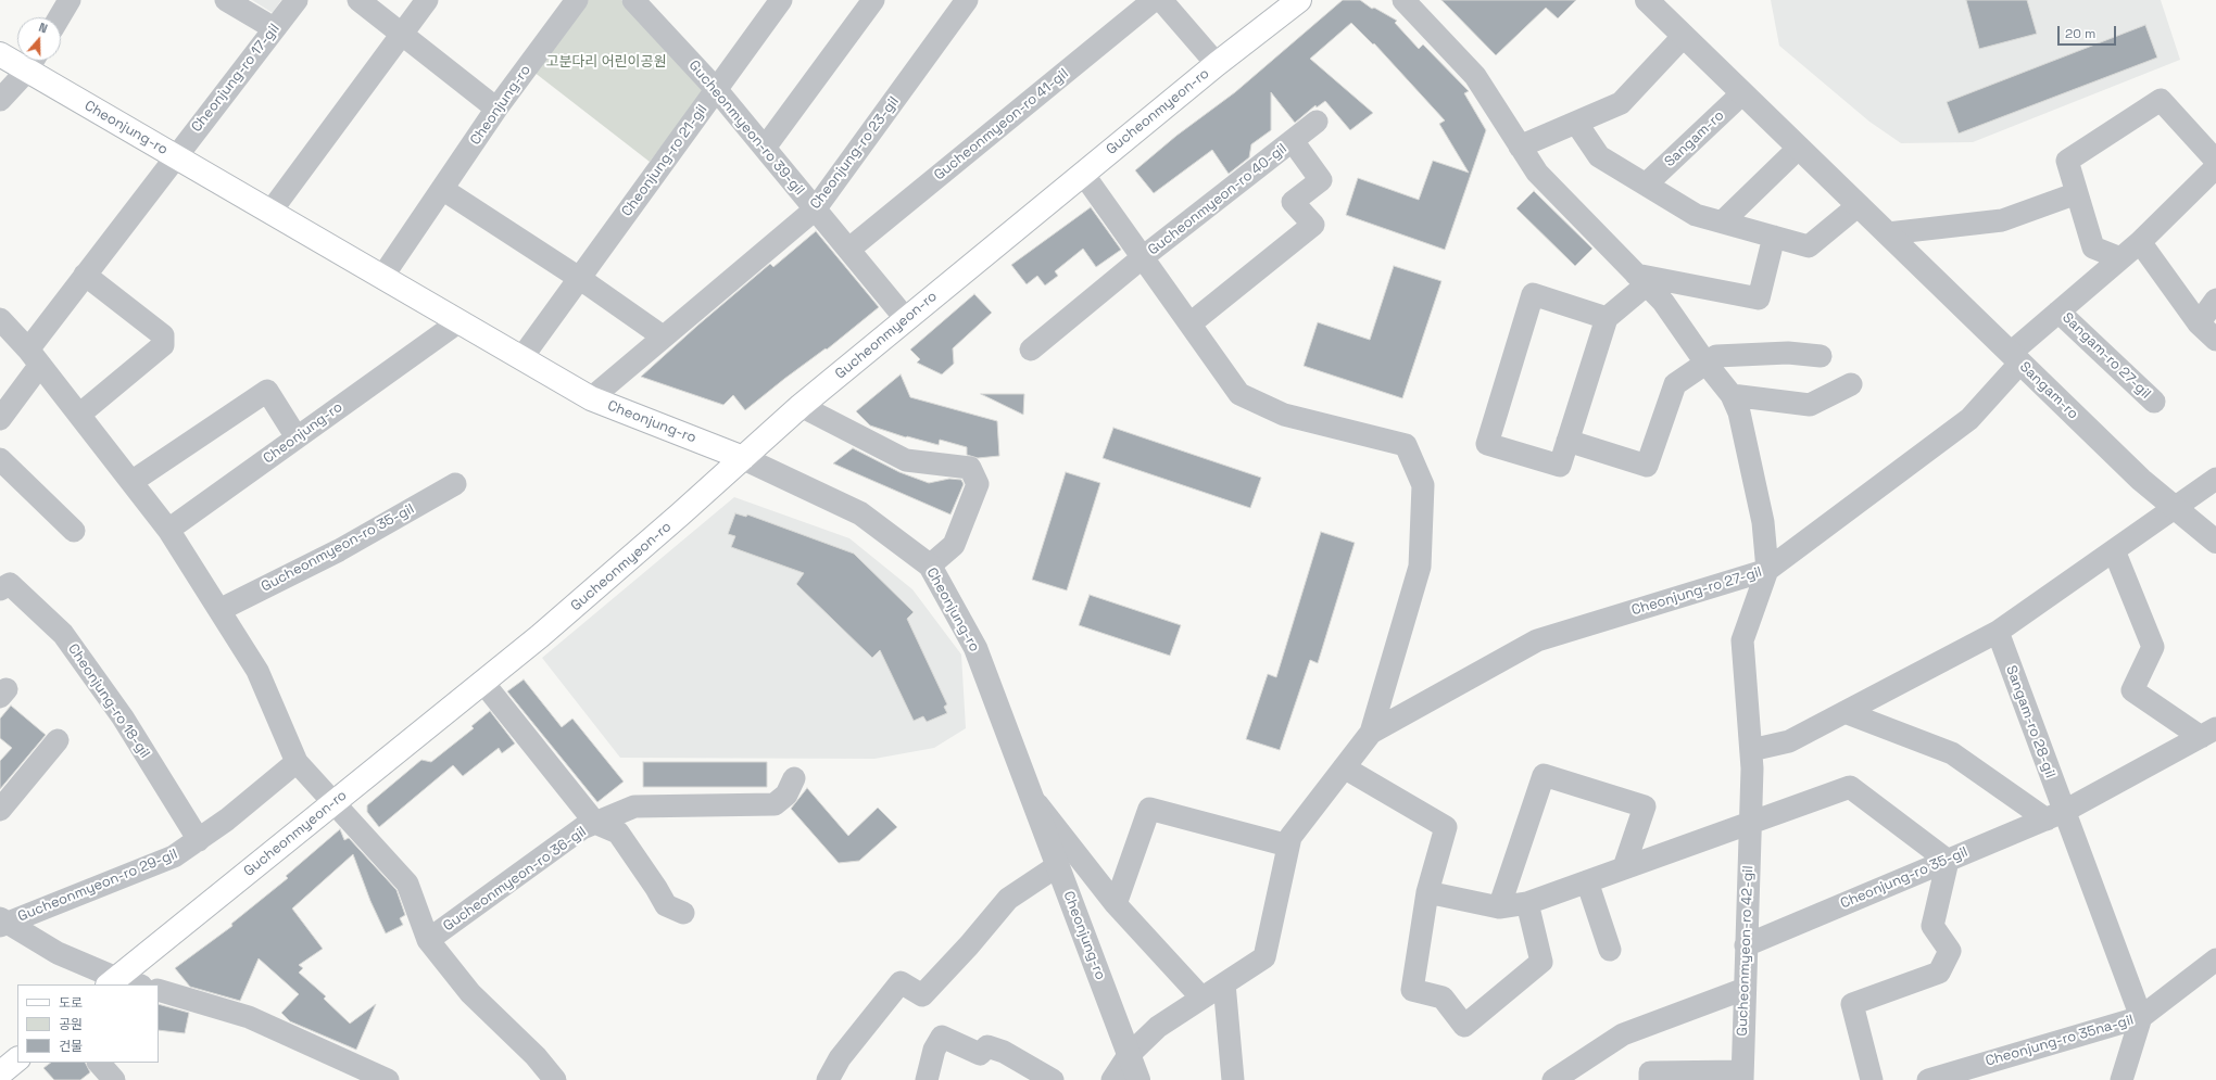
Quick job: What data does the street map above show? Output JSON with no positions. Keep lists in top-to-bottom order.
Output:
{
  "streets": {
    "main road": ["Cheonjung-ro", "Gucheonmyeon-ro"],
    "street": [
      "Cheonjung-ro 17-gil",
      "Gucheonmyeon-ro 41-gil",
      "Gucheonmyeon-ro 39-gil",
      "Sangam-ro",
      "Cheonjung-ro 23-gil",
      "Cheonjung-ro 21-gil",
      "Gucheonmyeon-ro 40-gil",
      "Sangam-ro 27-gil",
      "Gucheonmyeon-ro 35-gil",
      "Cheonjung-ro 27-gil",
      "Cheonjung-ro 18-gil",
      "Sangam-ro 28-gil",
      "Cheonjung-ro 35-gil",
      "Gucheonmyeon-ro 36-gil",
      "Gucheonmyeon-ro 29-gil",
      "Gucheonmyeon-ro 42-gil",
      "Cheonjung-ro 35na-gil"
    ]
  },
  "crossings": [
    ["Cheonjung-ro 17-gil", "Cheonjung-ro"],
    ["Cheonjung-ro", "Gucheonmyeon-ro"],
    ["Cheonjung-ro", "Cheonjung-ro 23-gil"],
    ["Cheonjung-ro", "Cheonjung-ro 21-gil"],
    ["Cheonjung-ro", "Cheonjung-ro 27-gil"],
    ["Gucheonmyeon-ro", "Gucheonmyeon-ro 39-gil"],
    ["Gucheonmyeon-ro", "Gucheonmyeon-ro 40-gil"],
    ["Gucheonmyeon-ro", "Gucheonmyeon-ro 36-gil"],
    ["Gucheonmyeon-ro 41-gil", "Gucheonmyeon-ro 39-gil"],
    ["Gucheonmyeon-ro 39-gil", "Cheonjung-ro 23-gil"],
    ["Gucheonmyeon-ro 39-gil", "Cheonjung-ro 21-gil"],
    ["Sangam-ro", "Sangam-ro 27-gil"],
    ["Sangam-ro", "Cheonjung-ro 27-gil"],
    ["Gucheonmyeon-ro 40-gil", "Cheonjung-ro 27-gil"],
    ["Sangam-ro 27-gil", "Cheonjung-ro 27-gil"],
    ["Cheonjung-ro 27-gil", "Gucheonmyeon-ro 42-gil"],
    ["Cheonjung-ro 18-gil", "Gucheonmyeon-ro 29-gil"],
    ["Sangam-ro 28-gil", "Cheonjung-ro 35-gil"],
    ["Cheonjung-ro 35-gil", "Gucheonmyeon-ro 42-gil"]
  ],
  "parks": ["고분다리 어린이공원"],
  "legend": ["도로", "공원", "건물"],
  "scale_bar": "20 m",
  "north": "top"
}
